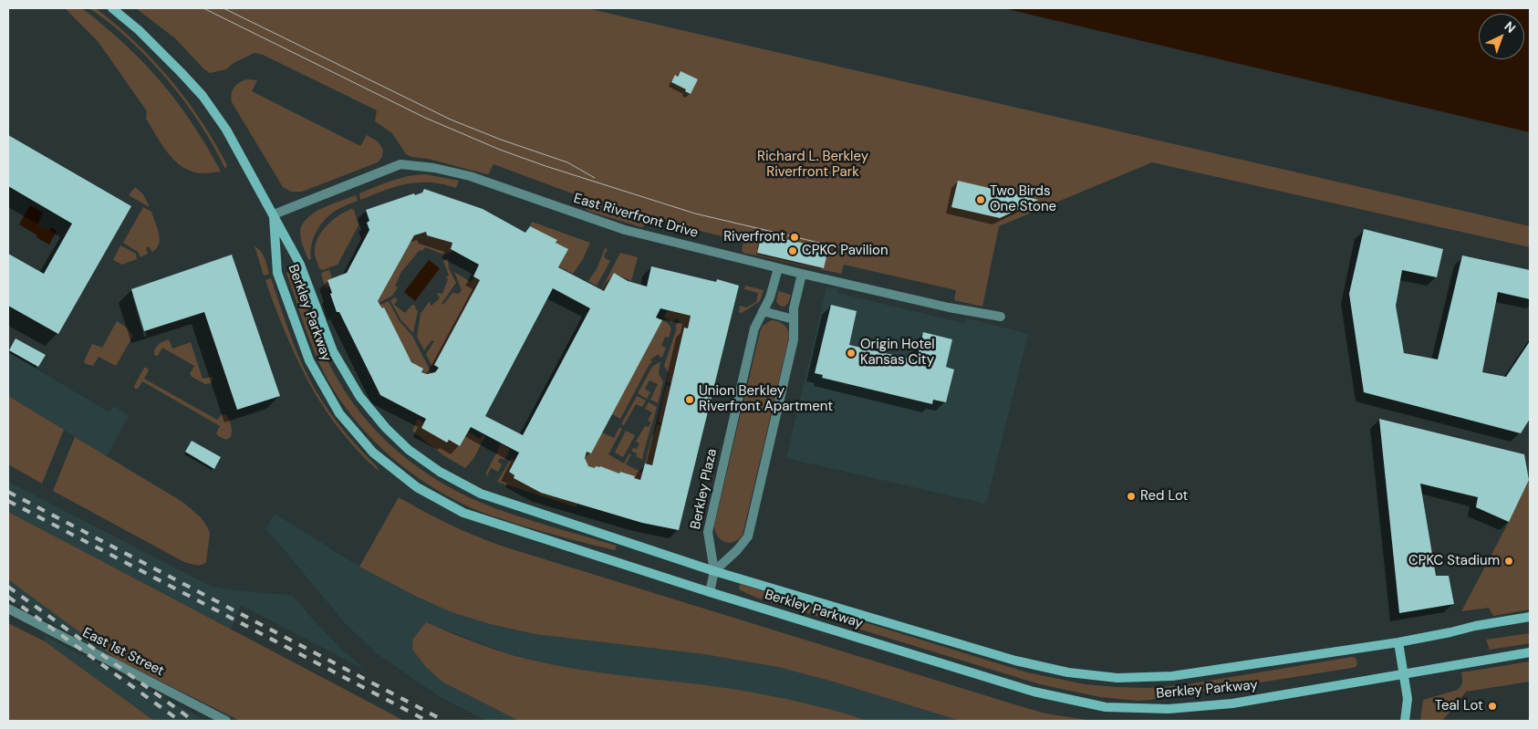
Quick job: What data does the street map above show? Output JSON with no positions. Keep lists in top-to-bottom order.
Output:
{
  "streets": {
    "main road": ["Berkley Parkway"],
    "street": ["East Riverfront Drive", "Berkley Plaza", "East 1st Street"]
  },
  "crossings": [
    ["East Riverfront Drive", "Berkley Parkway"],
    ["East Riverfront Drive", "Berkley Plaza"],
    ["Berkley Parkway", "Berkley Plaza"]
  ],
  "parks": ["Richard L. Berkley Riverfront Park"],
  "places": [
    "Two Birds One Stone",
    "Riverfront",
    "CPKC Pavilion",
    "Origin Hotel Kansas City",
    "Union Berkley Riverfront Apartment",
    "Red Lot",
    "CPKC Stadium",
    "Teal Lot"
  ],
  "north": "top right"
}
